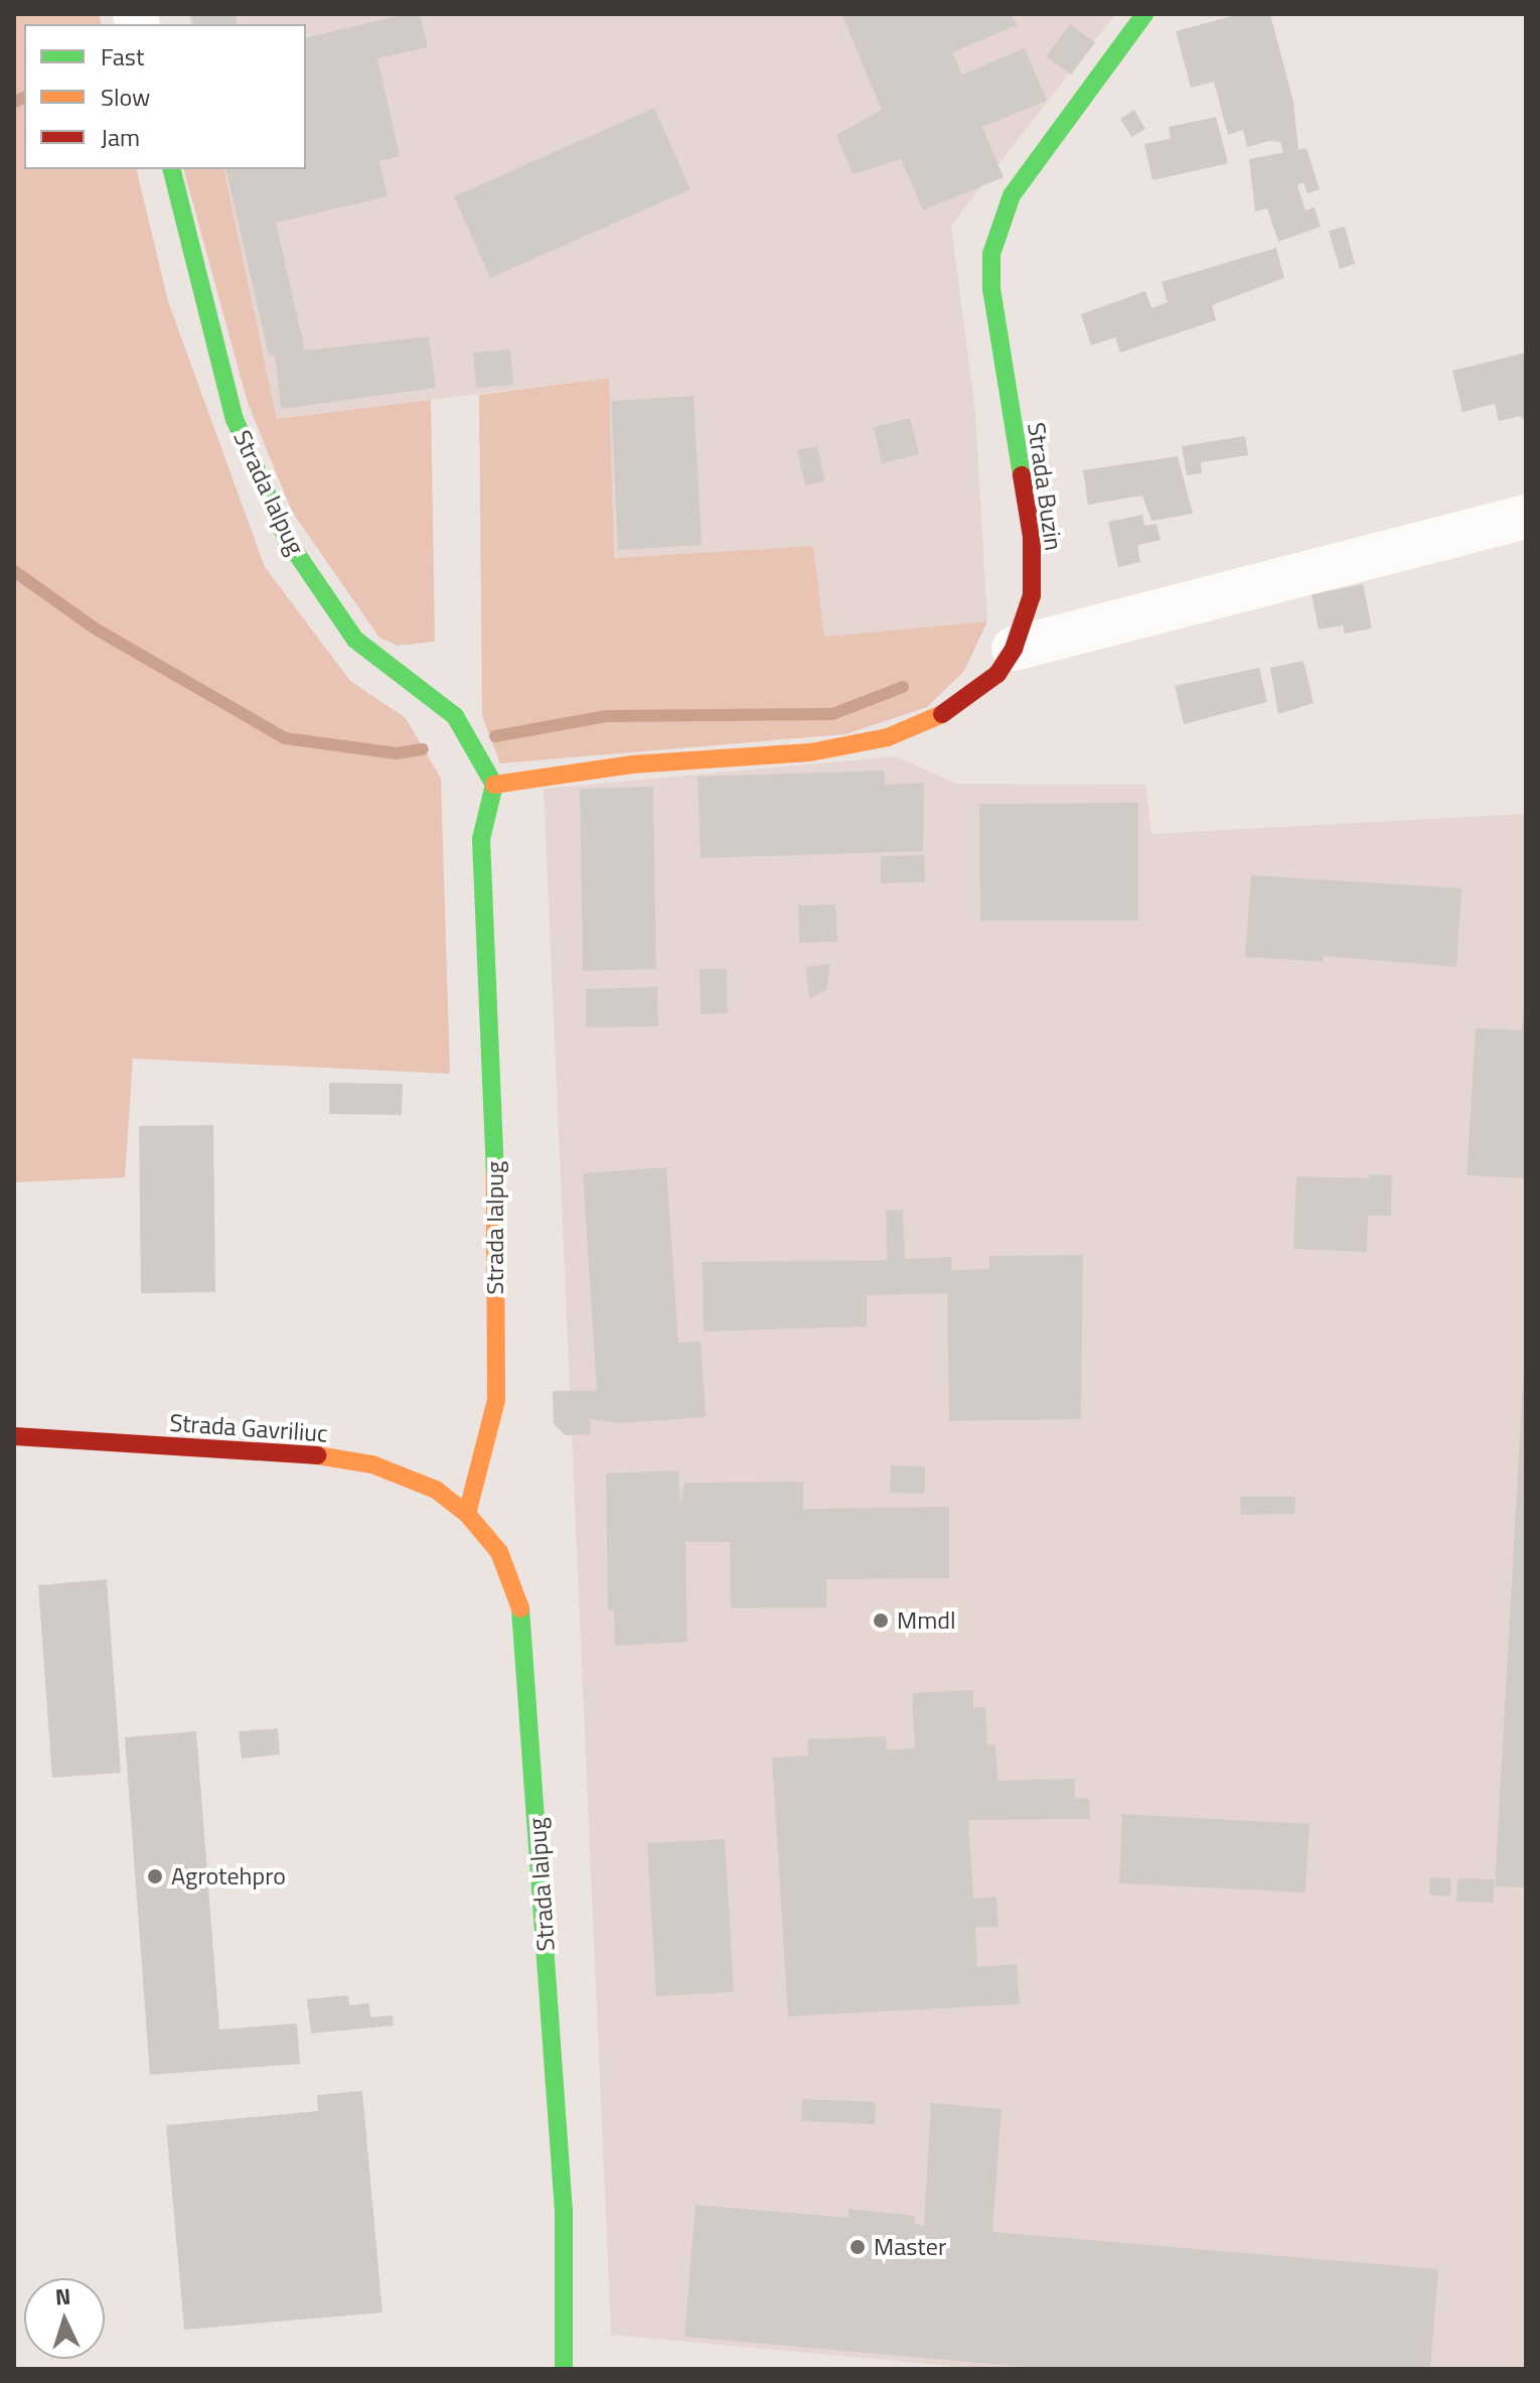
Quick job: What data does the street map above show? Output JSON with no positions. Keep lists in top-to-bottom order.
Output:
{
  "streets": {
    "street": ["Strada Buzin", "Strada Ialpug", "Strada Gavriliuc"]
  },
  "crossings": [
    ["Strada Buzin", "Strada Ialpug"],
    ["Strada Ialpug", "Strada Gavriliuc"]
  ],
  "places": ["Mmdl", "Agrotehpro", "Master"],
  "legend": ["Fast", "Slow", "Jam"],
  "north": "top"
}
